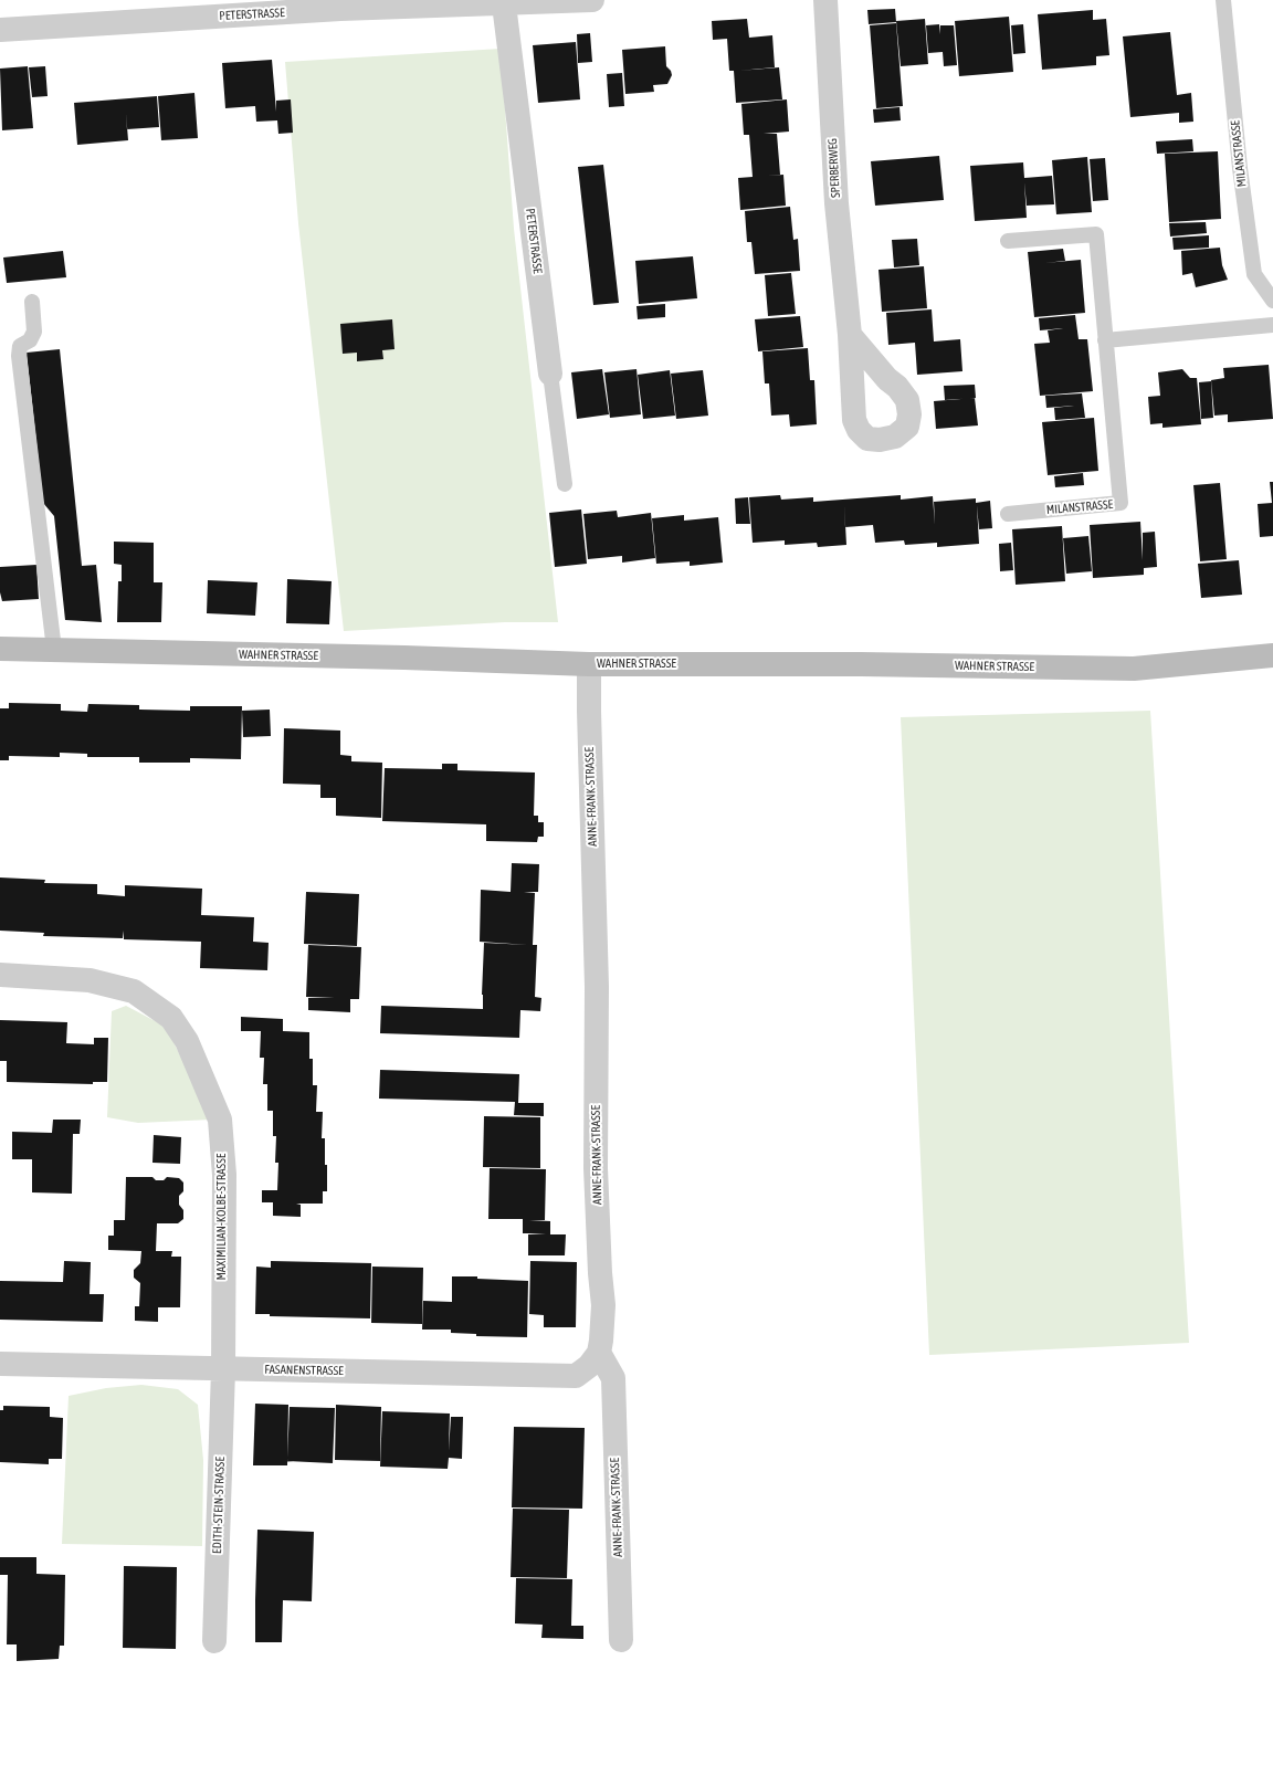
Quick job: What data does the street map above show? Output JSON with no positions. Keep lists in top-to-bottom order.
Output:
{
  "streets": {
    "street": [
      "PETERSTRASSE",
      "SPERBERWEG",
      "WAHNER STRASSE",
      "ANNE-FRANK-STRASSE",
      "MAXIMILIAN-KOLBE-STRASSE",
      "FASANENSTRASSE",
      "EDITH-STEIN-STRASSE"
    ],
    "lane": ["MILANSTRASSE"]
  },
  "crossings": [
    ["WAHNER STRASSE", "ANNE-FRANK-STRASSE"],
    ["ANNE-FRANK-STRASSE", "FASANENSTRASSE"],
    ["MAXIMILIAN-KOLBE-STRASSE", "FASANENSTRASSE"],
    ["MAXIMILIAN-KOLBE-STRASSE", "EDITH-STEIN-STRASSE"],
    ["FASANENSTRASSE", "EDITH-STEIN-STRASSE"]
  ]
}
